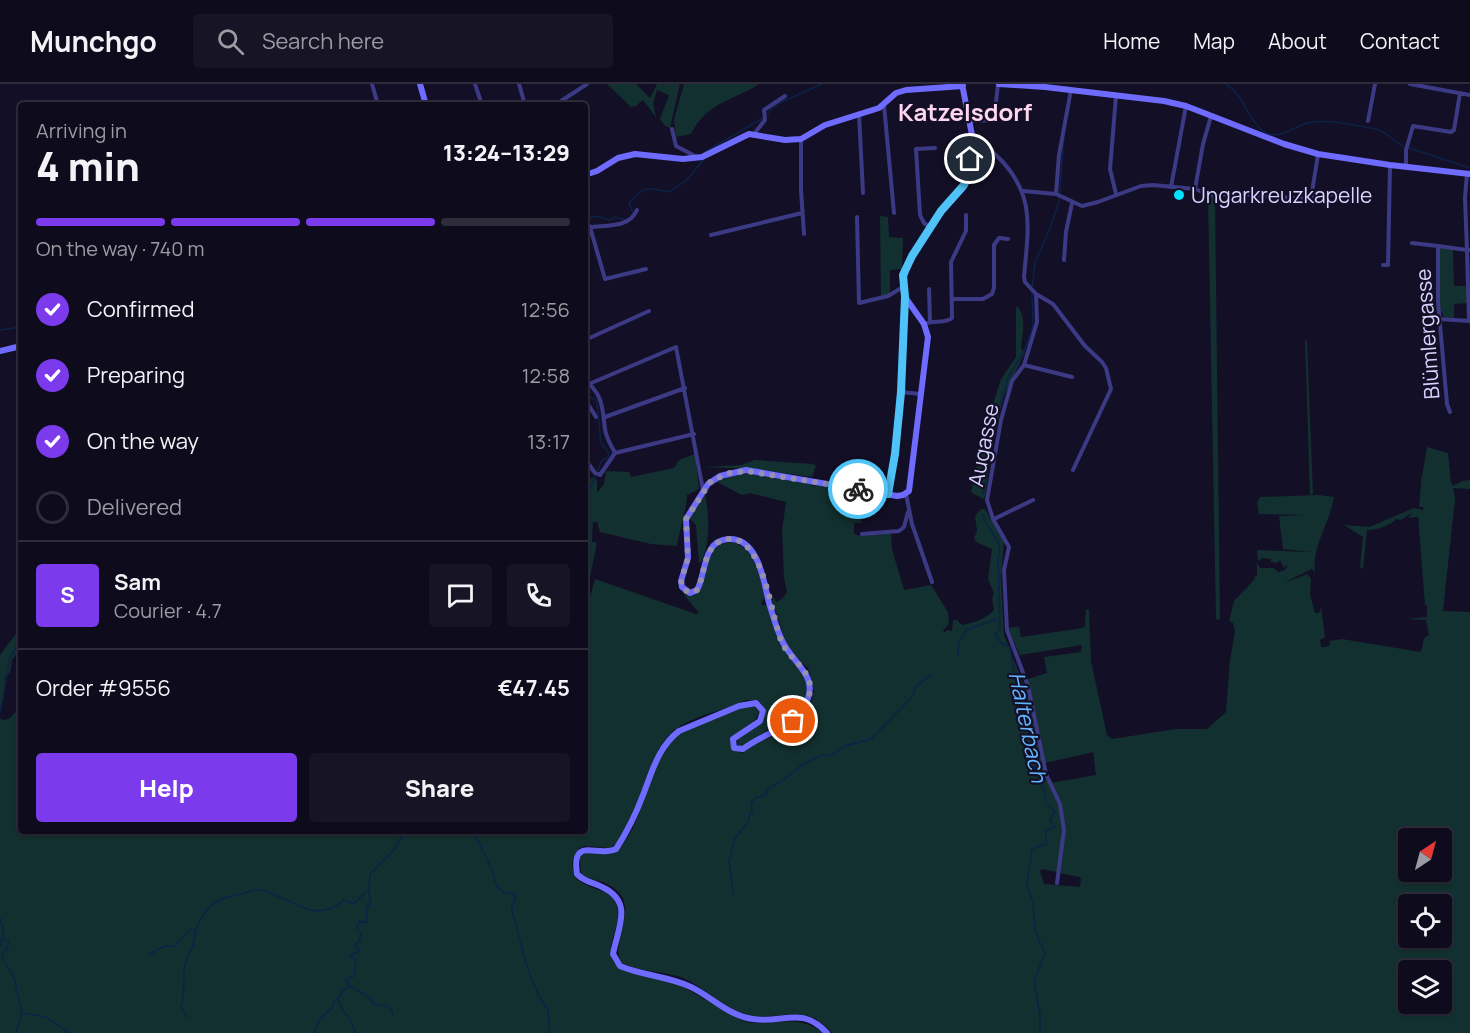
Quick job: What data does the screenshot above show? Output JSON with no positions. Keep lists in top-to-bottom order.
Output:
{
  "streets": {
    "street": ["Blümlergasse", "Augasse"]
  },
  "districts": ["Katzelsdorf"],
  "water": ["Halterbach"],
  "places": ["Ungarkreuzkapelle"],
  "north": "top right",
  "page": {
    "header": "Munchgo",
    "search": "Search here",
    "nav": [
      "Home",
      "Map",
      "About",
      "Contact"
    ],
    "heading": ["4 min", "Arriving in", "13:24–13:29"],
    "panel": [
      "Sam",
      "Courier · 4.7",
      "Order #9556",
      "€47.45"
    ],
    "bar": "On the way · 740 m",
    "list": [
      ["Confirmed", "12:56"],
      ["Preparing", "12:58"],
      ["On the way", "13:17"],
      "Delivered"
    ],
    "round": "S",
    "buttons": ["Help", "Share"]
  }
}
